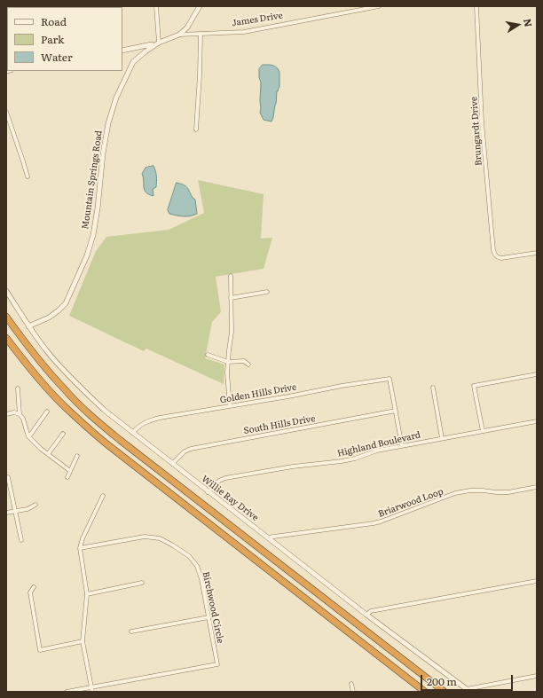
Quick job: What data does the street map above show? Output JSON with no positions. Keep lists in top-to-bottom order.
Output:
{
  "streets": {
    "street": [
      "James Drive",
      "Brungardt Drive",
      "Mountain Springs Road",
      "Golden Hills Drive",
      "South Hills Drive",
      "Highland Boulevard",
      "Willie Ray Drive",
      "Briarwood Loop",
      "Birchwood Circle"
    ]
  },
  "crossings": [
    ["James Drive", "Mountain Springs Road"],
    ["Mountain Springs Road", "Willie Ray Drive"],
    ["Golden Hills Drive", "South Hills Drive"],
    ["Golden Hills Drive", "Willie Ray Drive"],
    ["South Hills Drive", "Willie Ray Drive"],
    ["Highland Boulevard", "Willie Ray Drive"],
    ["Willie Ray Drive", "Briarwood Loop"]
  ],
  "legend": ["Road", "Park", "Water"],
  "scale_bar": "200 m",
  "north": "right"
}
